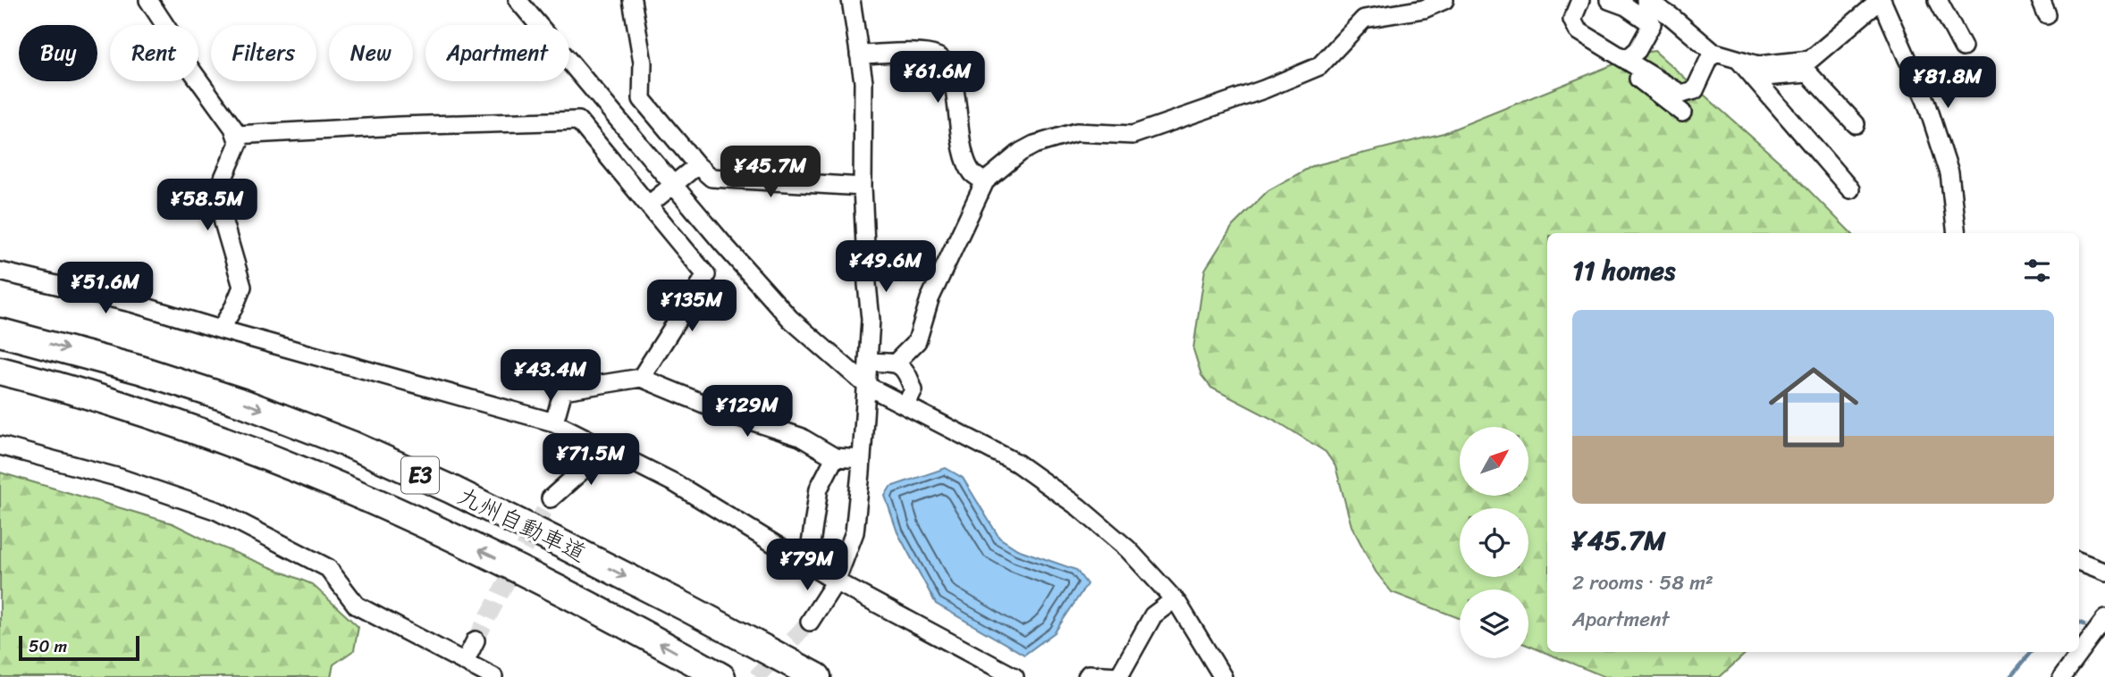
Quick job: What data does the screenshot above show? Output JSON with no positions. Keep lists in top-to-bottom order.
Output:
{
  "streets": {
    "highway": ["E3", "九州自動車道"]
  },
  "scale_bar": "50 m",
  "north": "top right",
  "page": {
    "chip": [
      "Buy",
      "Rent",
      "Filters",
      "New",
      "Apartment"
    ],
    "price": [
      "¥61.6M",
      "¥81.8M",
      "¥45.7M",
      "¥58.5M",
      "¥49.6M",
      "¥51.6M",
      "¥135M",
      "¥43.4M",
      "¥129M",
      "¥71.5M",
      "¥79M"
    ],
    "heading": "11 homes",
    "list": [
      {
        "name": "¥45.7M",
        "note": "2 rooms · 58 m² · Apartment"
      }
    ],
    "scale": "50 m"
  }
}
